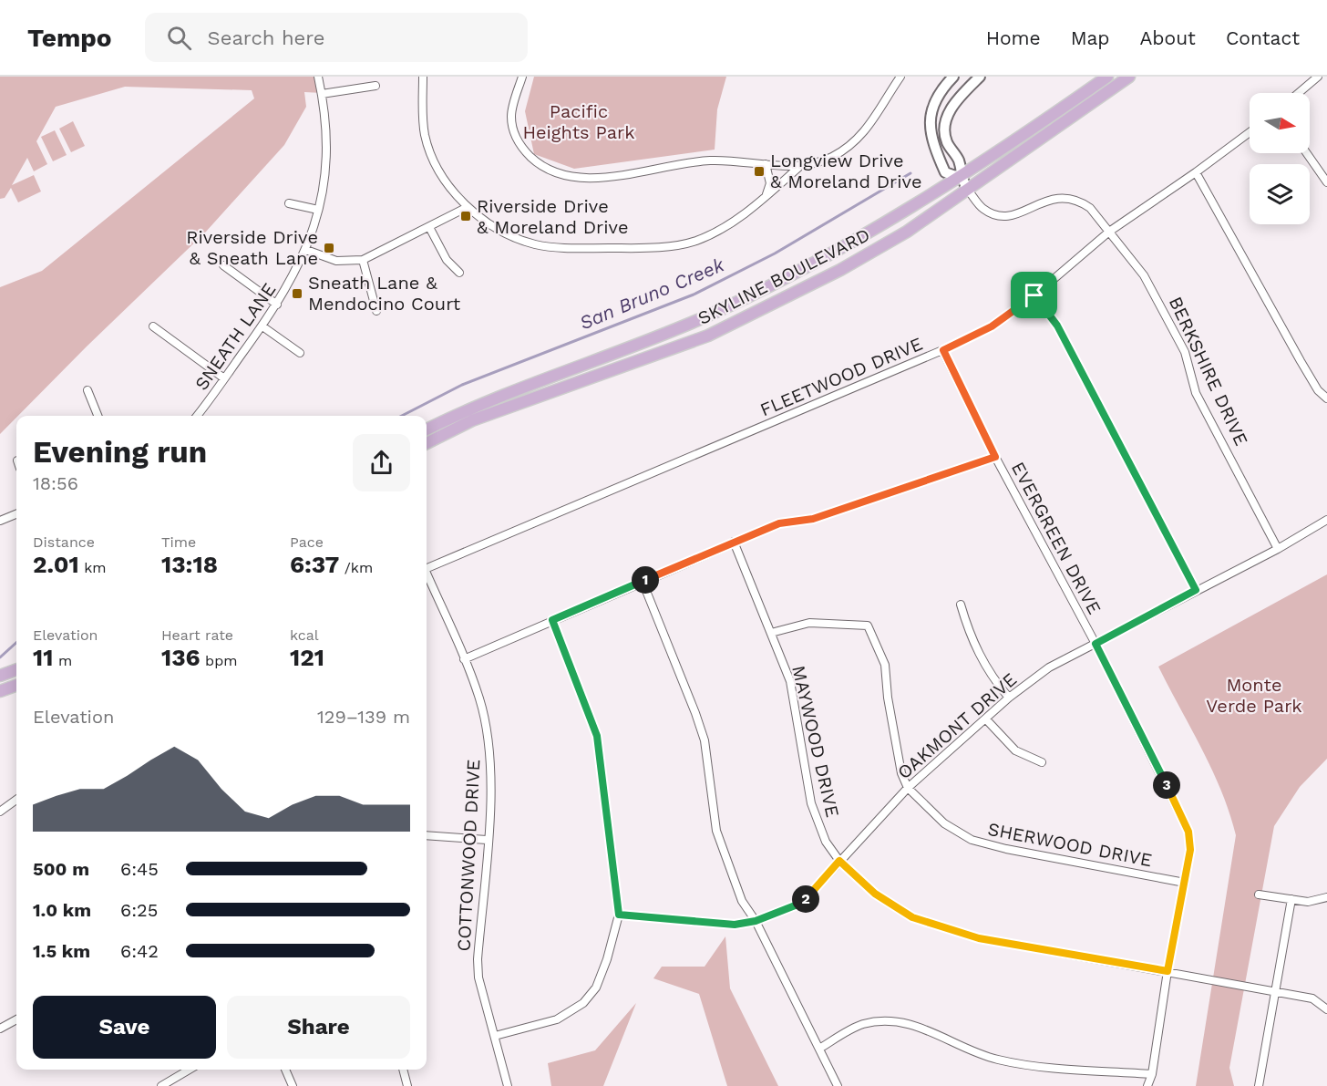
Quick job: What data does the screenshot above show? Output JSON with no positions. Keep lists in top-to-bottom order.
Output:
{
  "streets": {
    "main road": ["SKYLINE BOULEVARD"],
    "street": [
      "SNEATH LANE",
      "BERKSHIRE DRIVE",
      "FLEETWOOD DRIVE",
      "EVERGREEN DRIVE",
      "OAKMONT DRIVE",
      "MAYWOOD DRIVE",
      "SHERWOOD DRIVE",
      "COTTONWOOD DRIVE"
    ]
  },
  "crossings": [
    ["SKYLINE BOULEVARD", "BERKSHIRE DRIVE"],
    ["BERKSHIRE DRIVE", "FLEETWOOD DRIVE"],
    ["BERKSHIRE DRIVE", "OAKMONT DRIVE"],
    ["FLEETWOOD DRIVE", "EVERGREEN DRIVE"],
    ["EVERGREEN DRIVE", "OAKMONT DRIVE"],
    ["EVERGREEN DRIVE", "MAYWOOD DRIVE"],
    ["EVERGREEN DRIVE", "SHERWOOD DRIVE"],
    ["OAKMONT DRIVE", "MAYWOOD DRIVE"],
    ["OAKMONT DRIVE", "SHERWOOD DRIVE"],
    ["MAYWOOD DRIVE", "SHERWOOD DRIVE"]
  ],
  "water": ["San Bruno Creek"],
  "parks": ["Pacific Heights Park", "Monte Verde Park"],
  "places": {
    "transit": [
      "Longview Drive & Moreland Drive",
      "Riverside Drive & Moreland Drive",
      "Riverside Drive & Sneath Lane",
      "Sneath Lane & Mendocino Court"
    ]
  },
  "north": "right",
  "page": {
    "header": "Tempo",
    "search": "Search here",
    "nav": [
      "Home",
      "Map",
      "About",
      "Contact"
    ],
    "heading": ["Evening run", "18:56"],
    "stats": [
      ["Distance", "2.01 km"],
      ["Time", "13:18"],
      ["Pace", "6:37 /km"],
      ["Elevation", "11 m"],
      ["Heart rate", "136 bpm"],
      ["kcal", "121"]
    ],
    "pins": ["1", "3", "2"],
    "chart": ["Elevation", "129–139 m"],
    "list": [
      {
        "name": "500 m",
        "note": "6:45"
      },
      {
        "name": "1.0 km",
        "note": "6:25"
      },
      {
        "name": "1.5 km",
        "note": "6:42"
      }
    ],
    "buttons": ["Save", "Share"]
  }
}
